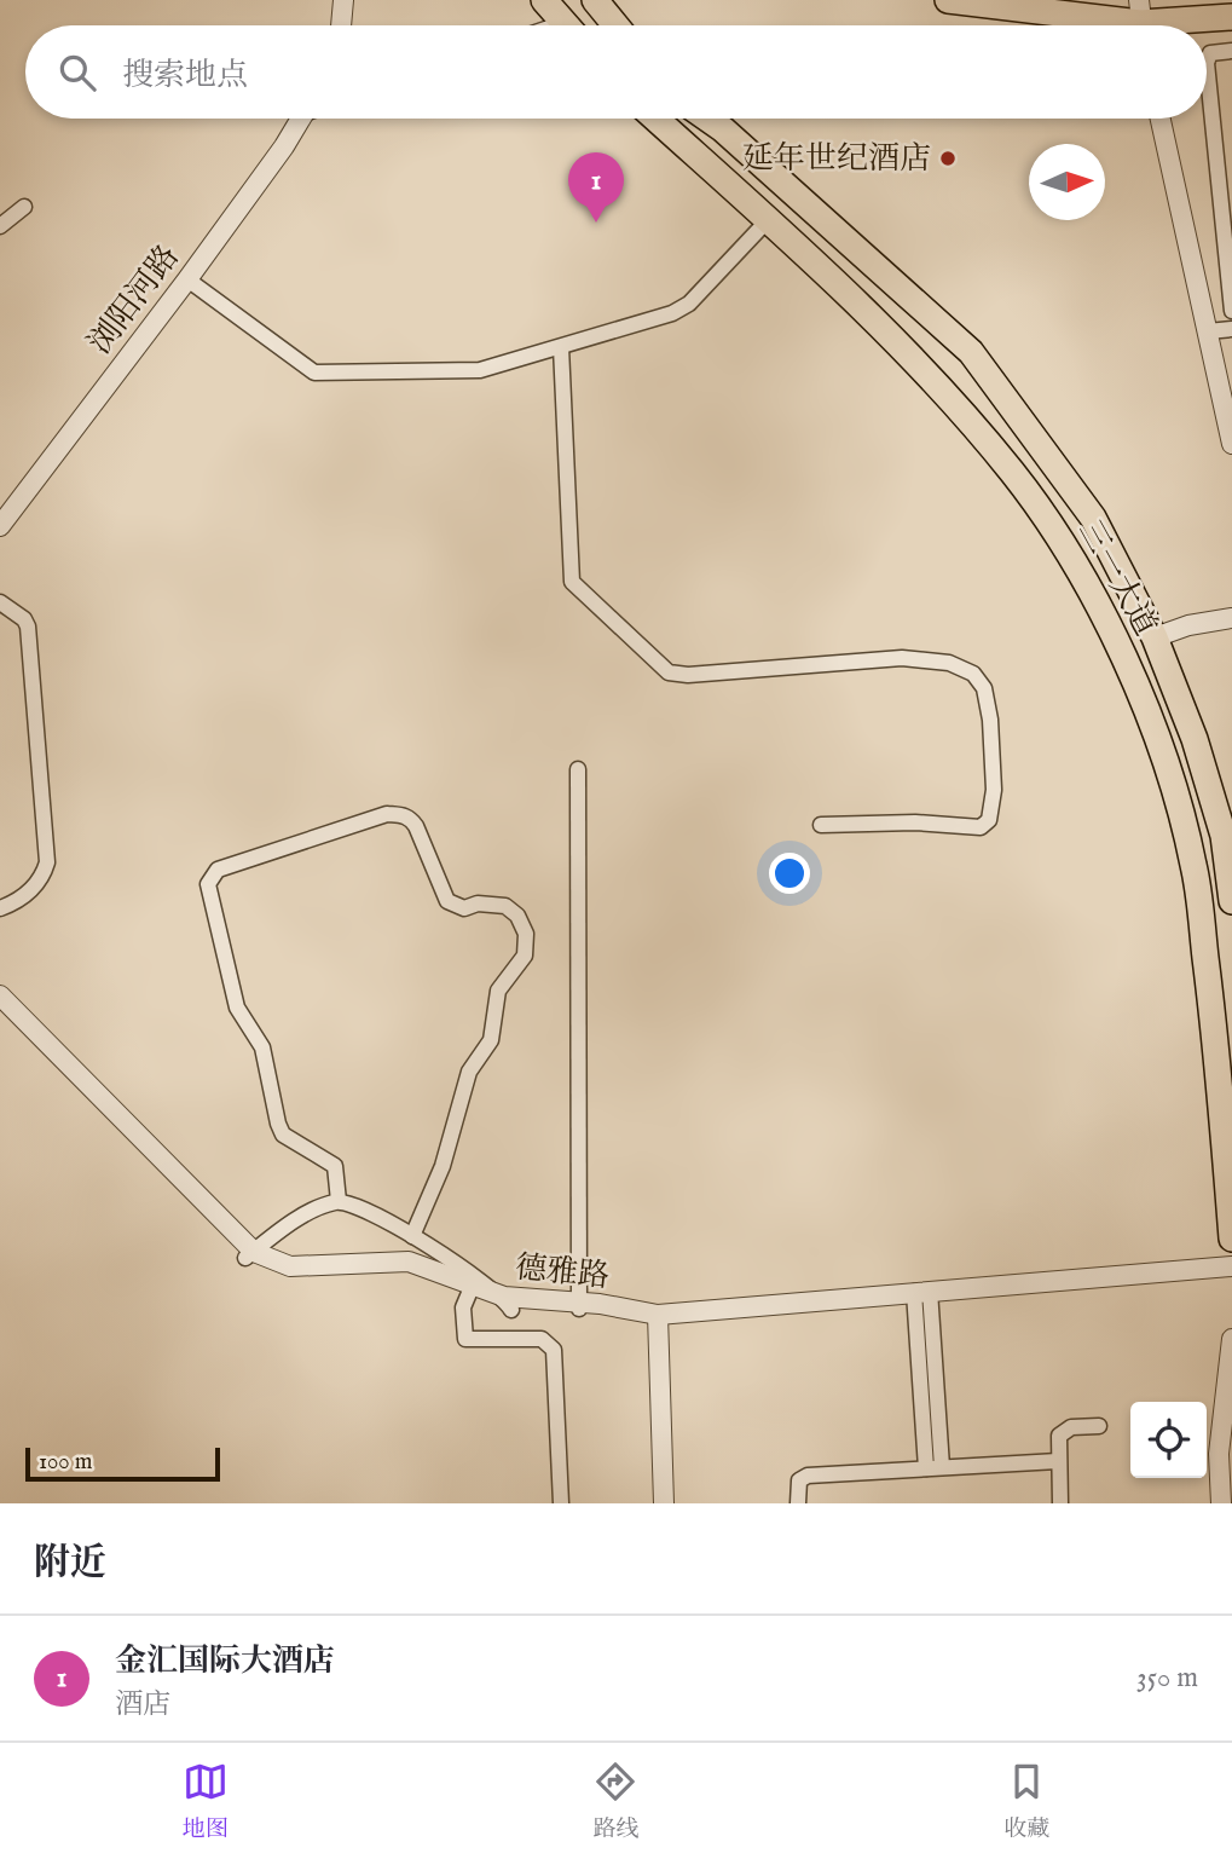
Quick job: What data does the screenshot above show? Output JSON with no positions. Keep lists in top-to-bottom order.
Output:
{
  "streets": {
    "main road": ["三一大道"],
    "street": ["浏阳河路", "德雅路"]
  },
  "places": ["延年世纪酒店"],
  "scale_bar": "100 m",
  "north": "right",
  "page": {
    "search": "搜索地点",
    "pins": "1",
    "scale": "100 m",
    "heading": "附近",
    "list": [
      {
        "mark": "1",
        "name": "金汇国际大酒店",
        "note": "酒店",
        "value": "350 m"
      }
    ],
    "nav": ["地图", "路线", "收藏"]
  }
}
